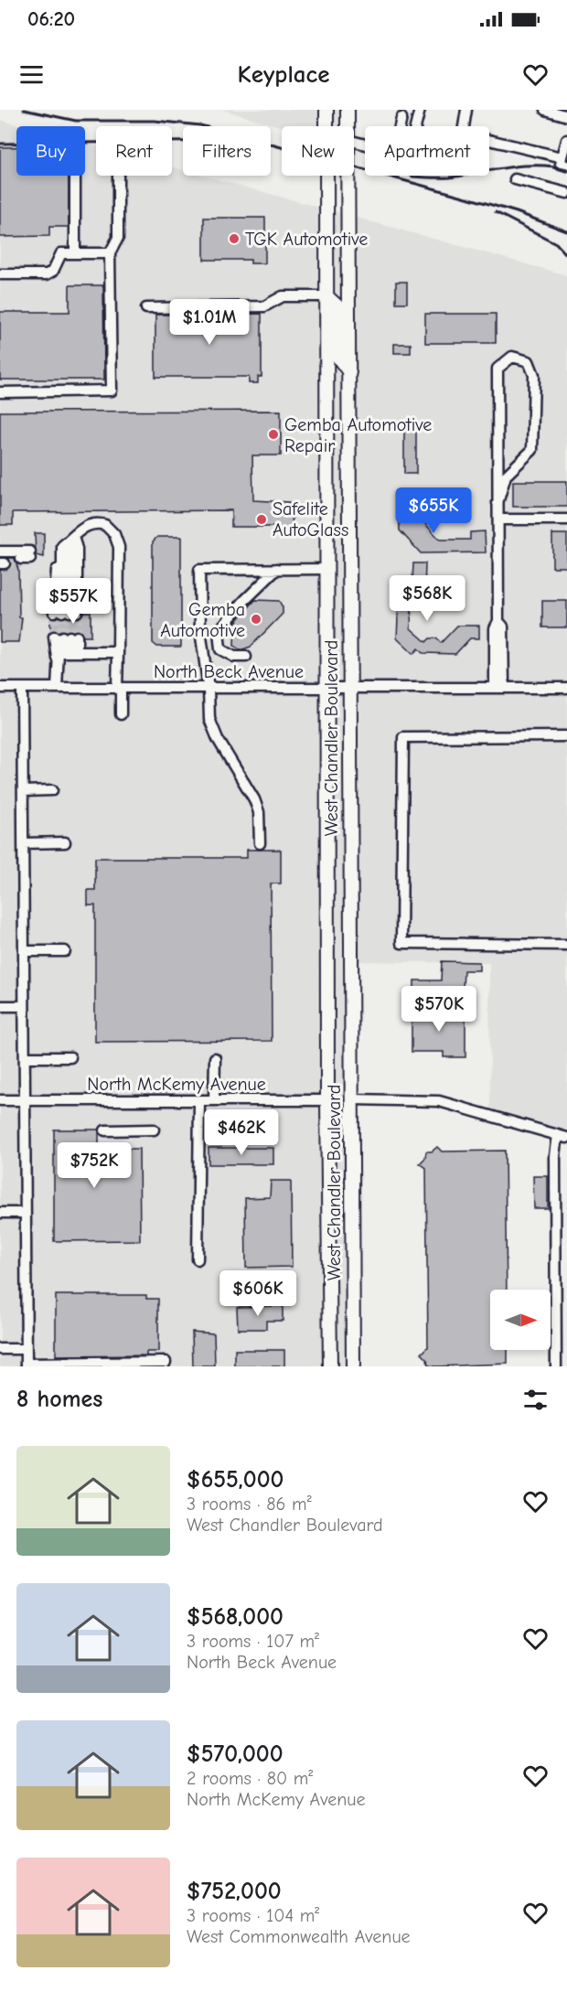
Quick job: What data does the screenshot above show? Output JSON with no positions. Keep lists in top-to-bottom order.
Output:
{
  "streets": {
    "main road": ["West Chandler Boulevard"],
    "street": ["North Beck Avenue", "North McKemy Avenue"]
  },
  "crossings": [
    ["North Beck Avenue", "West Chandler Boulevard"],
    ["West Chandler Boulevard", "North McKemy Avenue"]
  ],
  "places": [
    "TGK Automotive",
    "Gemba Automotive Repair",
    "Safelite AutoGlass",
    "Gemba Automotive"
  ],
  "north": "right",
  "page": {
    "status": "06:20",
    "header": "Keyplace",
    "chip": [
      "Buy",
      "Rent",
      "Filters",
      "New",
      "Apartment"
    ],
    "price": [
      "$1.01M",
      "$655K",
      "$568K",
      "$557K",
      "$570K",
      "$462K",
      "$752K",
      "$606K"
    ],
    "heading": "8 homes",
    "list": [
      {
        "name": "$655,000",
        "note": "3 rooms · 86 m² · West Chandler Boulevard"
      },
      {
        "name": "$568,000",
        "note": "3 rooms · 107 m² · North Beck Avenue"
      },
      {
        "name": "$570,000",
        "note": "2 rooms · 80 m² · North McKemy Avenue"
      },
      {
        "name": "$752,000",
        "note": "3 rooms · 104 m² · West Commonwealth Avenue"
      }
    ]
  }
}
